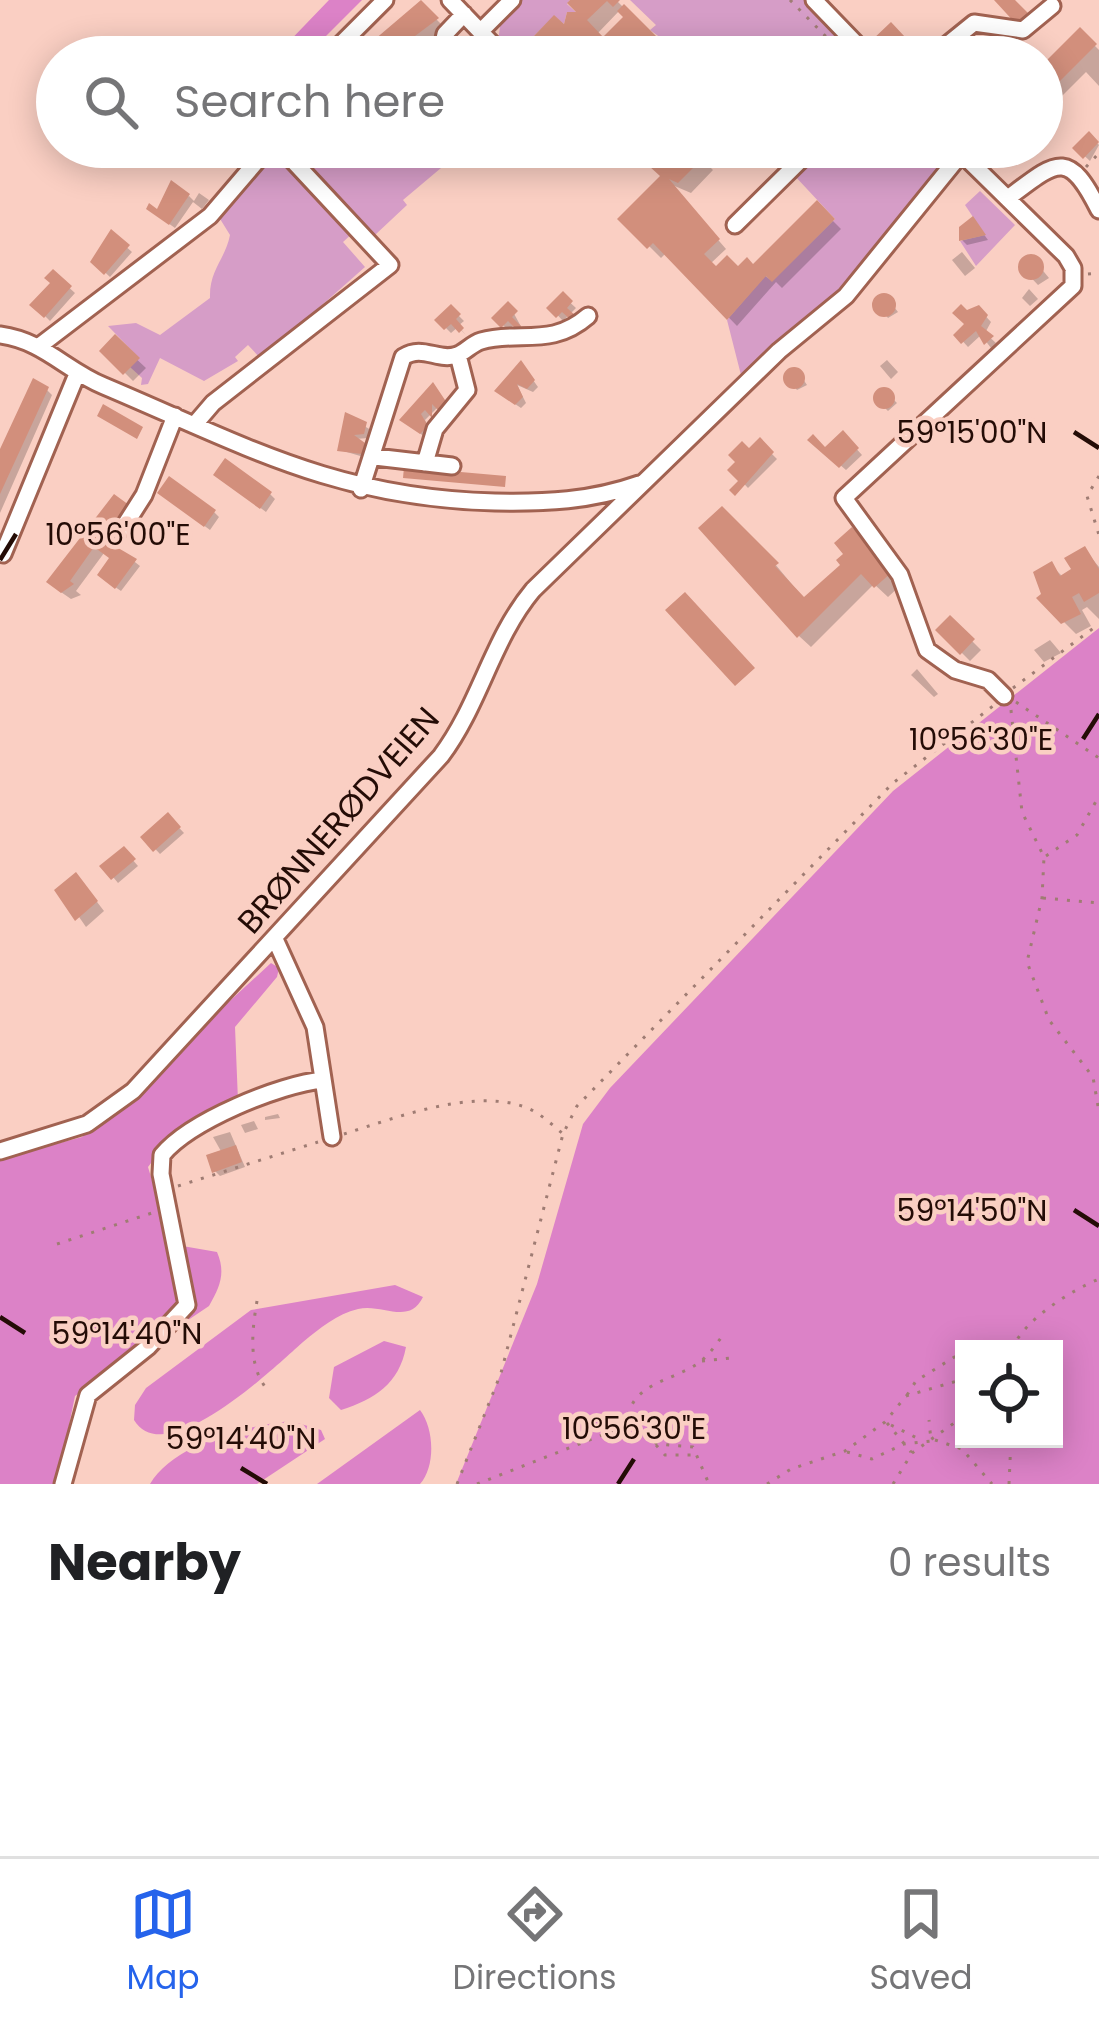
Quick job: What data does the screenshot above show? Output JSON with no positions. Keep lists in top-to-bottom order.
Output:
{
  "streets": {
    "street": ["BRØNNERØDVEIEN"]
  },
  "page": {
    "search": "Search here",
    "heading": ["Nearby", "0 results"],
    "nav": ["Map", "Directions", "Saved"]
  },
  "coordinates": [
    "59°15'00\"N",
    "10°56'00\"E",
    "10°56'30\"E",
    "59°14'50\"N",
    "59°14'40\"N"
  ]
}
